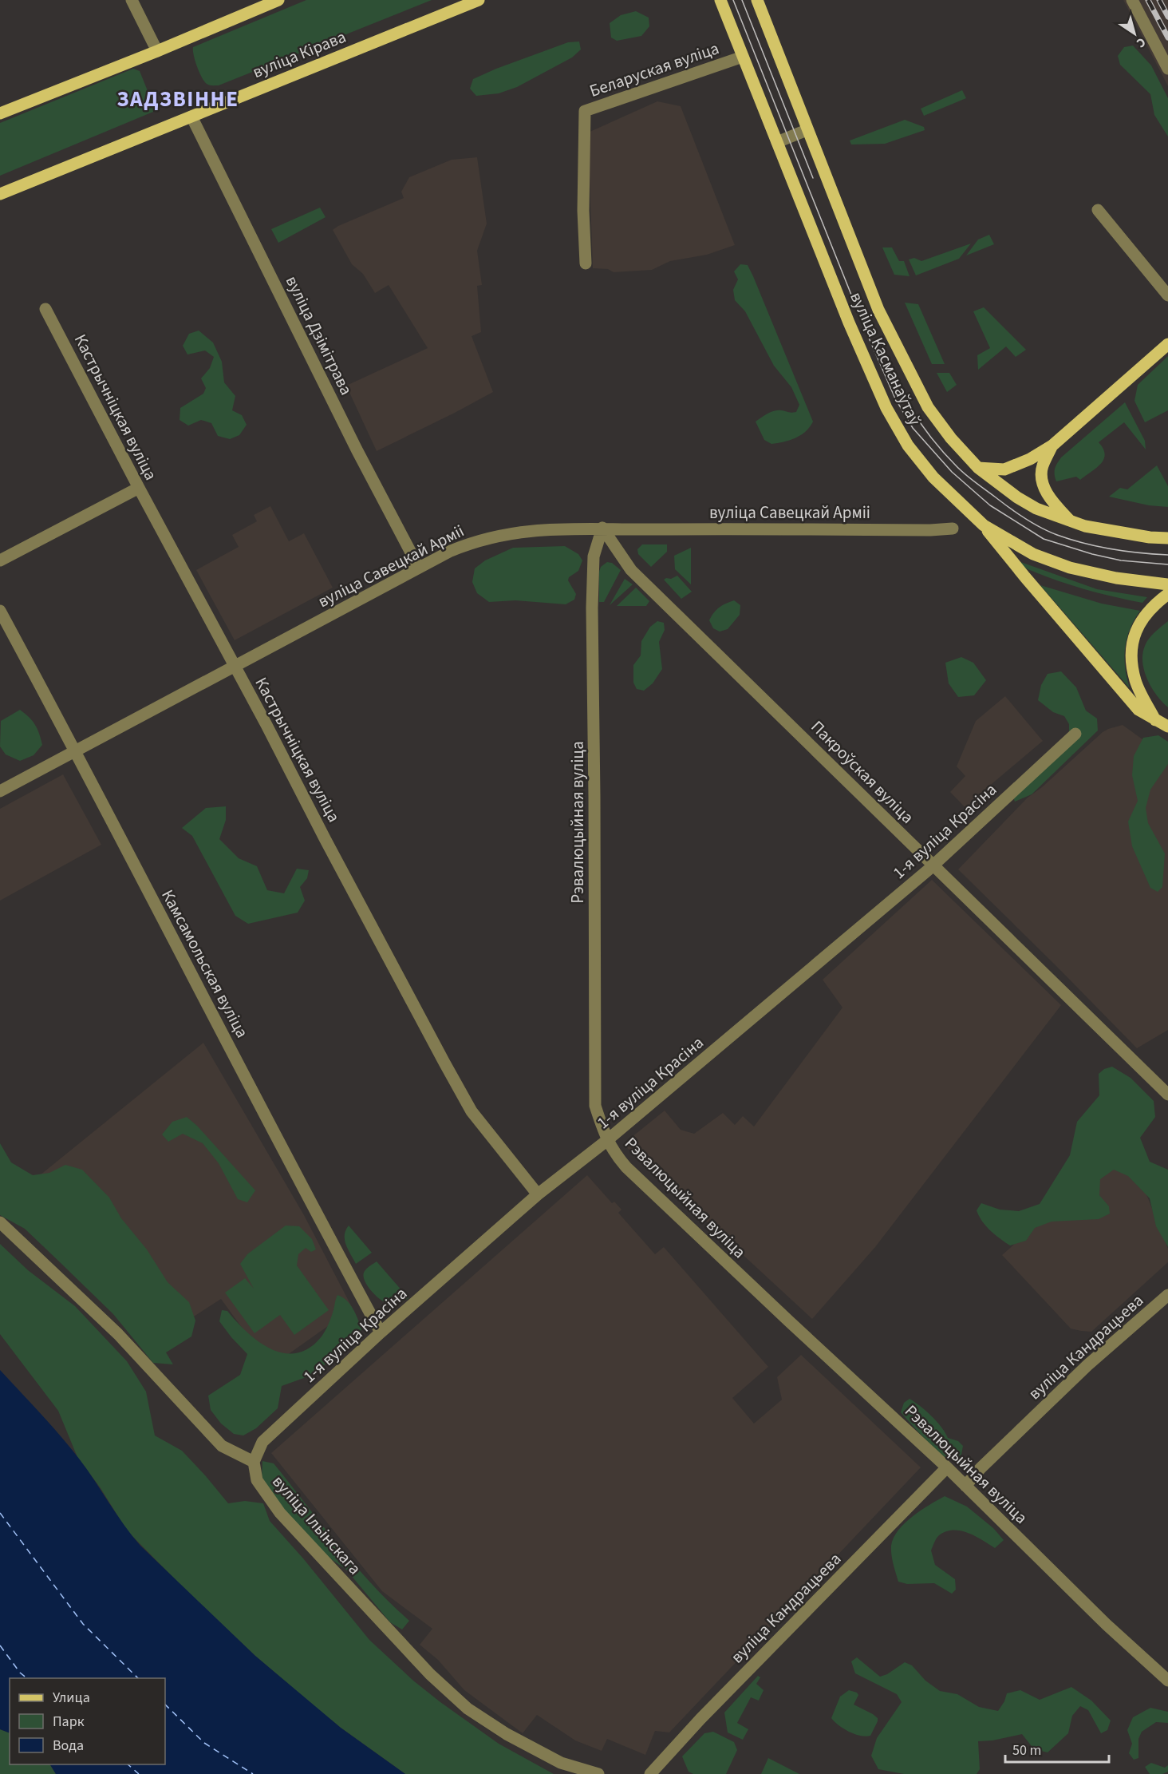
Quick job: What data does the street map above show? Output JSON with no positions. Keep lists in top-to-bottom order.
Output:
{
  "streets": {
    "main road": ["вуліца Кірава", "вуліца Касманаўтаў"],
    "street": [
      "Беларуская вуліца",
      "вуліца Дзімітрава",
      "Кастрычніцкая вуліца",
      "вуліца Савецкай Арміі",
      "Пакроўская вуліца",
      "Рэвалюцыйная вуліца",
      "1-я вуліца Красіна",
      "Камсамольская вуліца",
      "вуліца Кандрацьева",
      "вуліца Ільінскага"
    ]
  },
  "crossings": [
    ["вуліца Кірава", "вуліца Дзімітрава"],
    ["Беларуская вуліца", "вуліца Касманаўтаў"],
    ["вуліца Дзімітрава", "вуліца Савецкай Арміі"],
    ["Кастрычніцкая вуліца", "вуліца Савецкай Арміі"],
    ["Кастрычніцкая вуліца", "1-я вуліца Красіна"],
    ["вуліца Савецкай Арміі", "Пакроўская вуліца"],
    ["вуліца Савецкай Арміі", "Рэвалюцыйная вуліца"],
    ["вуліца Савецкай Арміі", "Камсамольская вуліца"],
    ["Пакроўская вуліца", "Рэвалюцыйная вуліца"],
    ["Пакроўская вуліца", "1-я вуліца Красіна"],
    ["Рэвалюцыйная вуліца", "1-я вуліца Красіна"],
    ["Рэвалюцыйная вуліца", "вуліца Кандрацьева"],
    ["1-я вуліца Красіна", "Камсамольская вуліца"],
    ["1-я вуліца Красіна", "вуліца Ільінскага"]
  ],
  "districts": ["ЗАДЗВІННЕ"],
  "legend": ["Улица", "Парк", "Вода"],
  "scale_bar": "50 m",
  "north": "bottom right"
}
